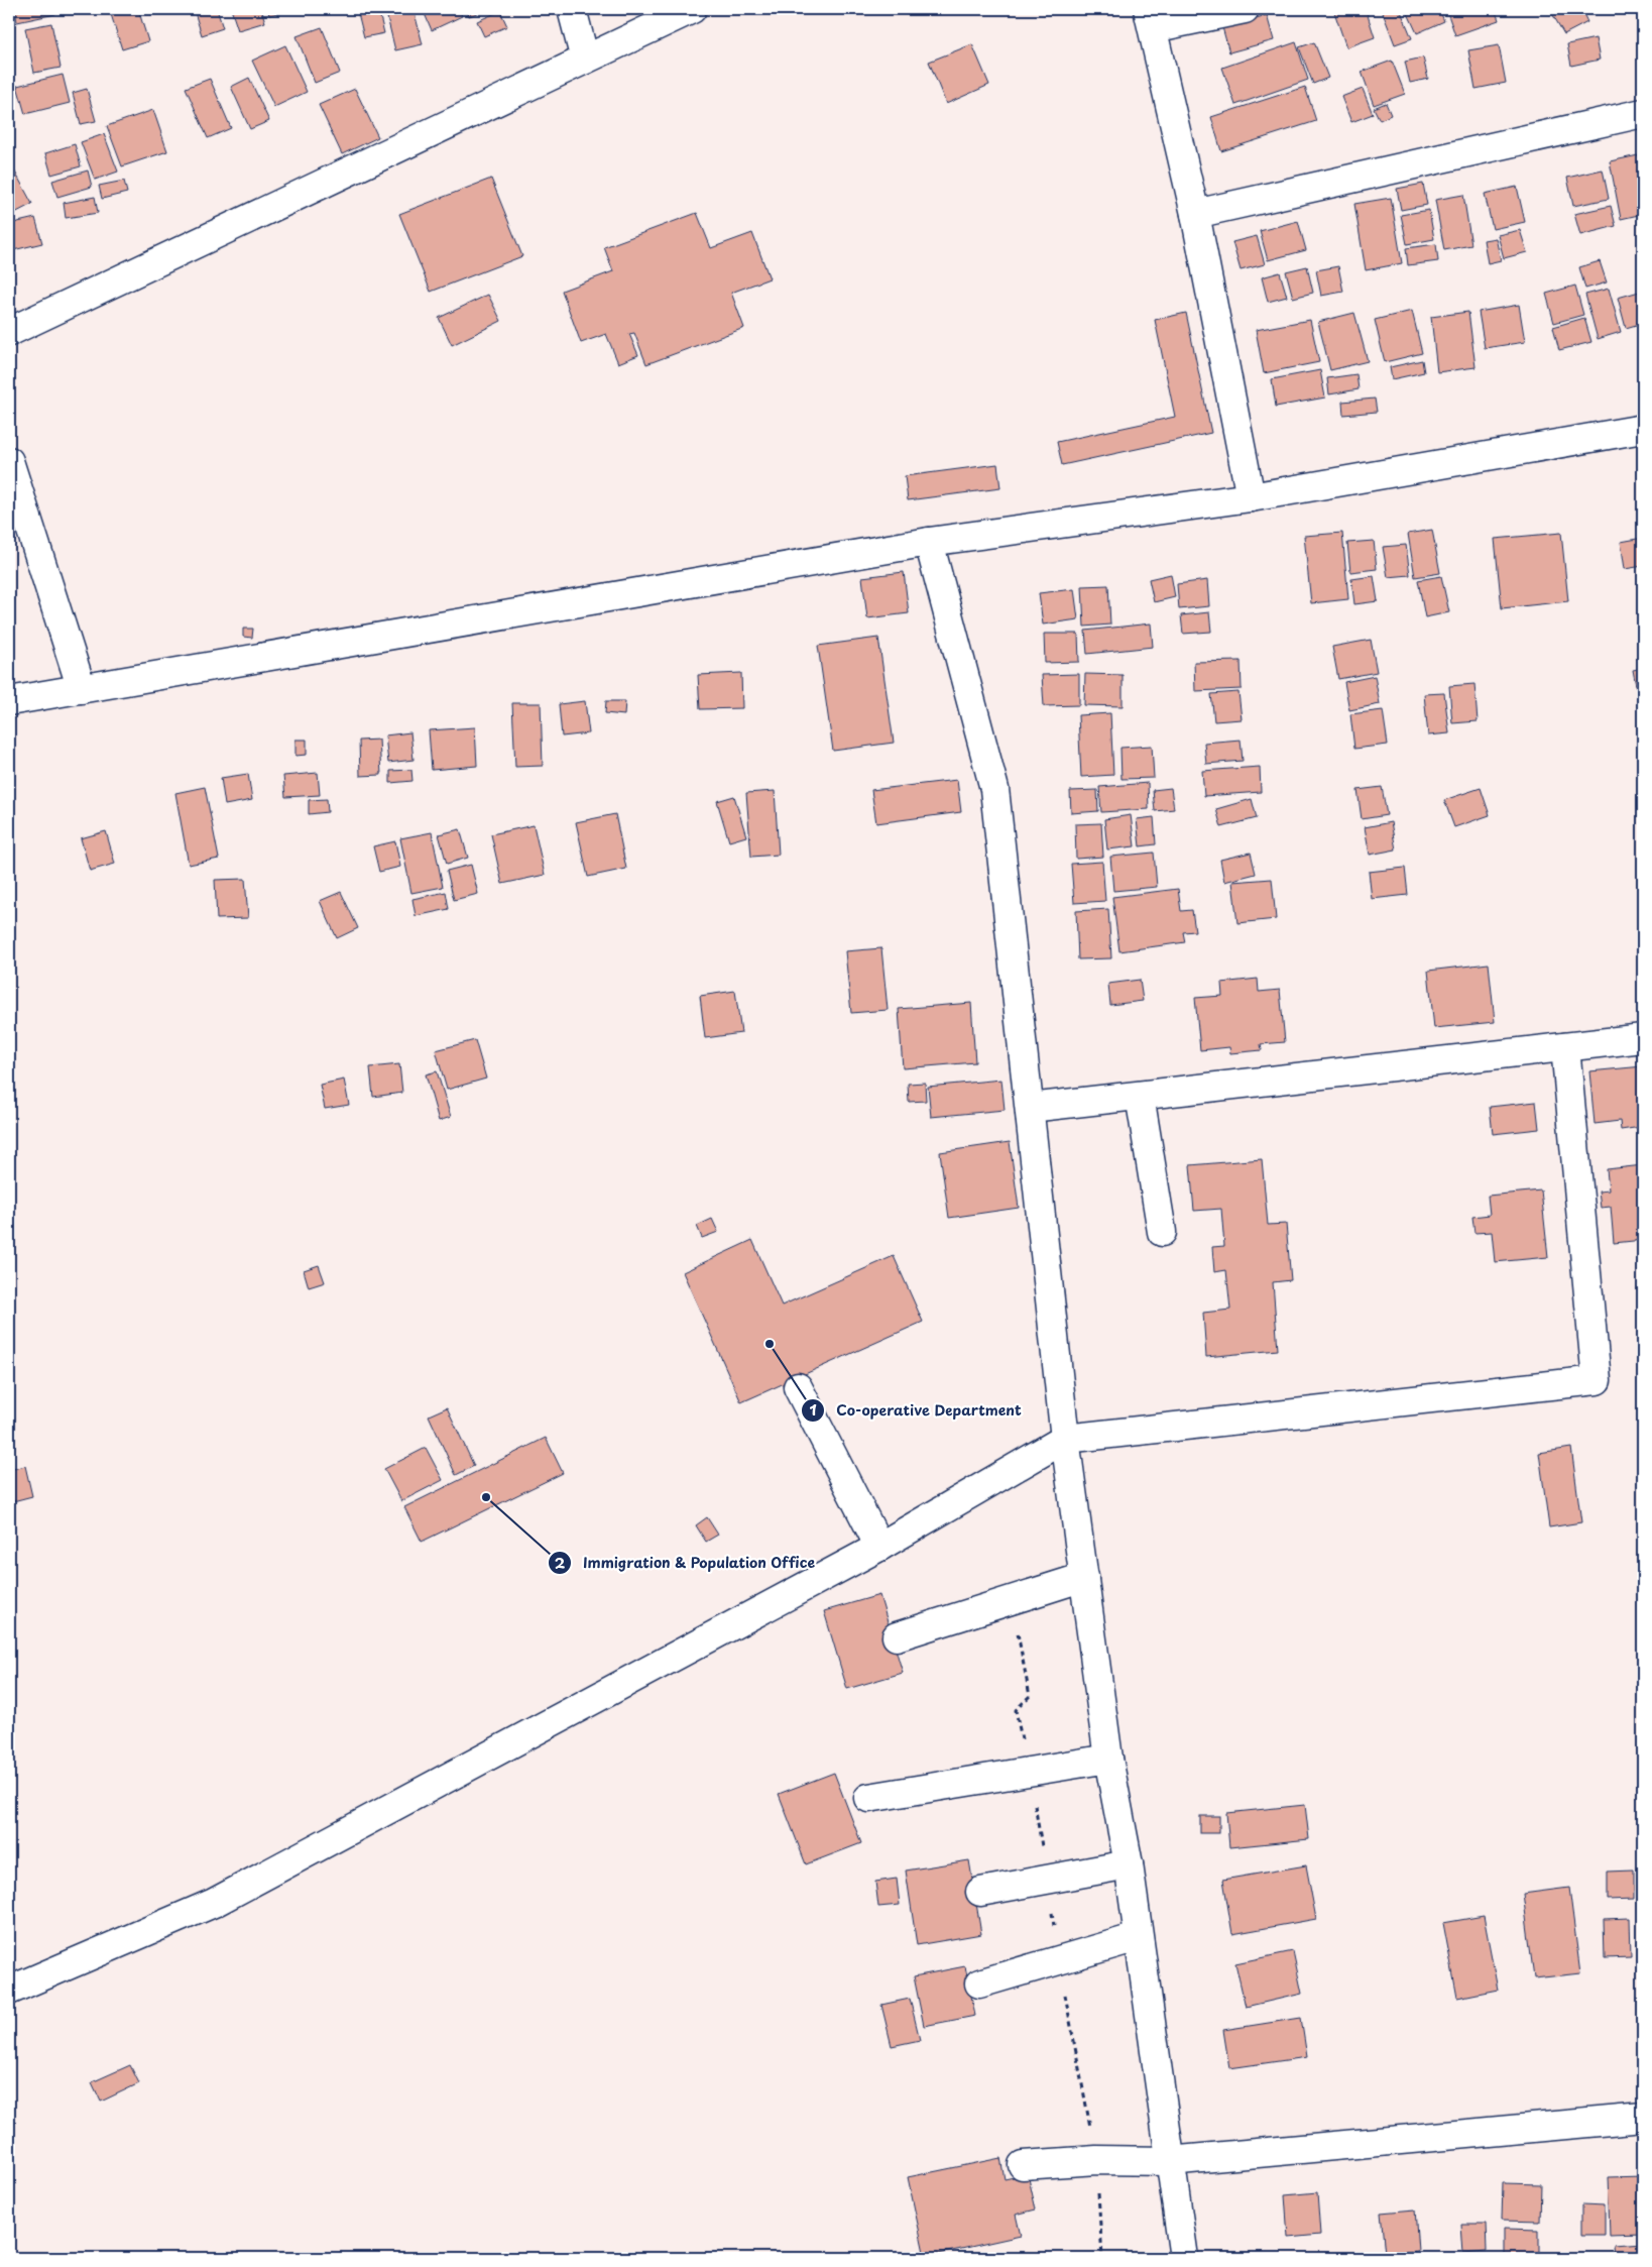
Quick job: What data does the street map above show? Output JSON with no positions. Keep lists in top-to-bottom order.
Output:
{
  "places": ["Co-operative Department", "Immigration & Population Office"]
}
